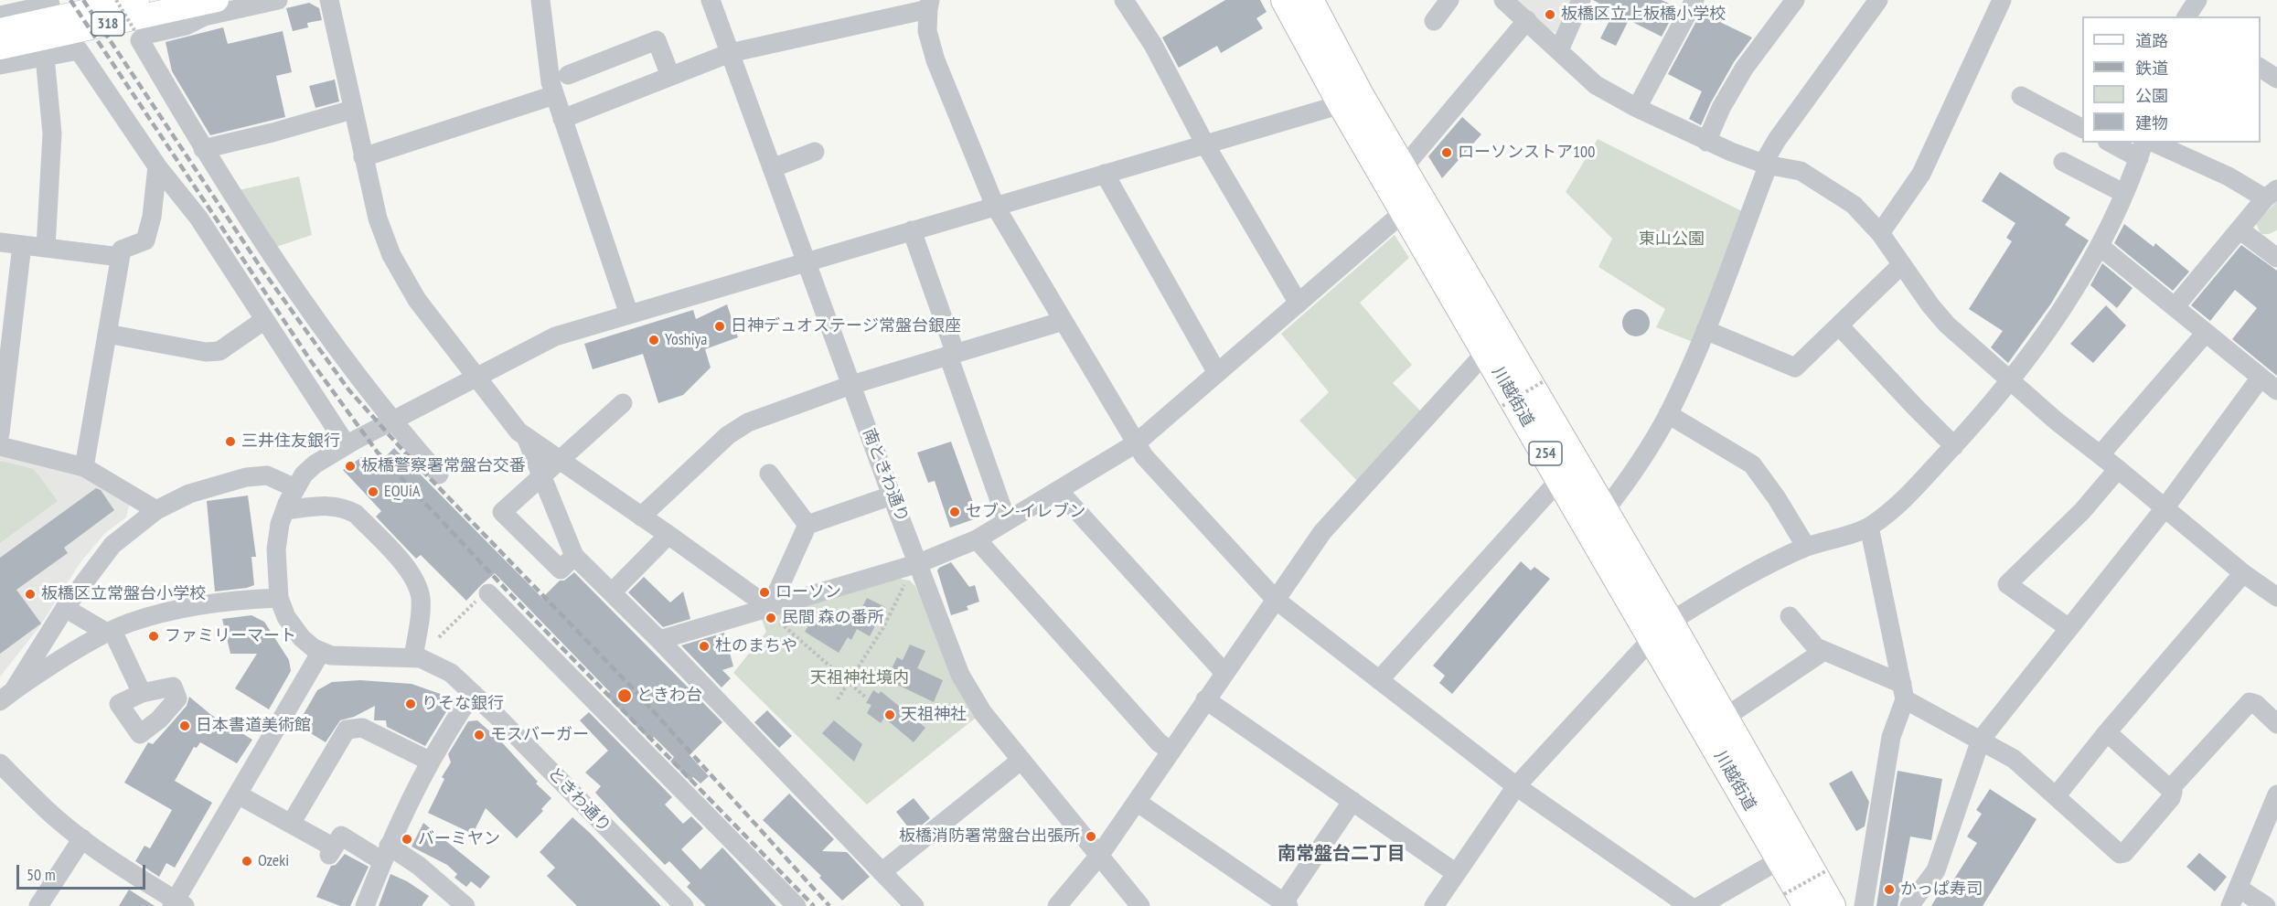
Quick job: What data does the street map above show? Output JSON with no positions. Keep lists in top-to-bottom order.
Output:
{
  "streets": {
    "highway": ["川越街道", "254"],
    "main road": ["318"],
    "street": ["南ときわ通り", "ときわ通り"]
  },
  "districts": ["南常盤台二丁目"],
  "parks": ["東山公園", "天祖神社境内"],
  "places": [
    "板橋区立上板橋小学校",
    "ローソンストア100",
    "日神デュオステージ常盤台銀座",
    "Yoshiya",
    "三井住友銀行",
    "板橋警察署常盤台交番",
    "EQUiA",
    "セブン-イレブン",
    "ローソン",
    "板橋区立常盤台小学校",
    "民間 森の番所",
    "ファミリーマート",
    "杜のまちや",
    "ときわ台",
    "りそな銀行",
    "天祖神社",
    "日本書道美術館",
    "モスバーガー",
    "板橋消防署常盤台出張所",
    "バーミヤン",
    "Ozeki",
    "かっぱ寿司"
  ],
  "legend": [
    "道路",
    "鉄道",
    "公園",
    "建物"
  ],
  "scale_bar": "50 m"
}
